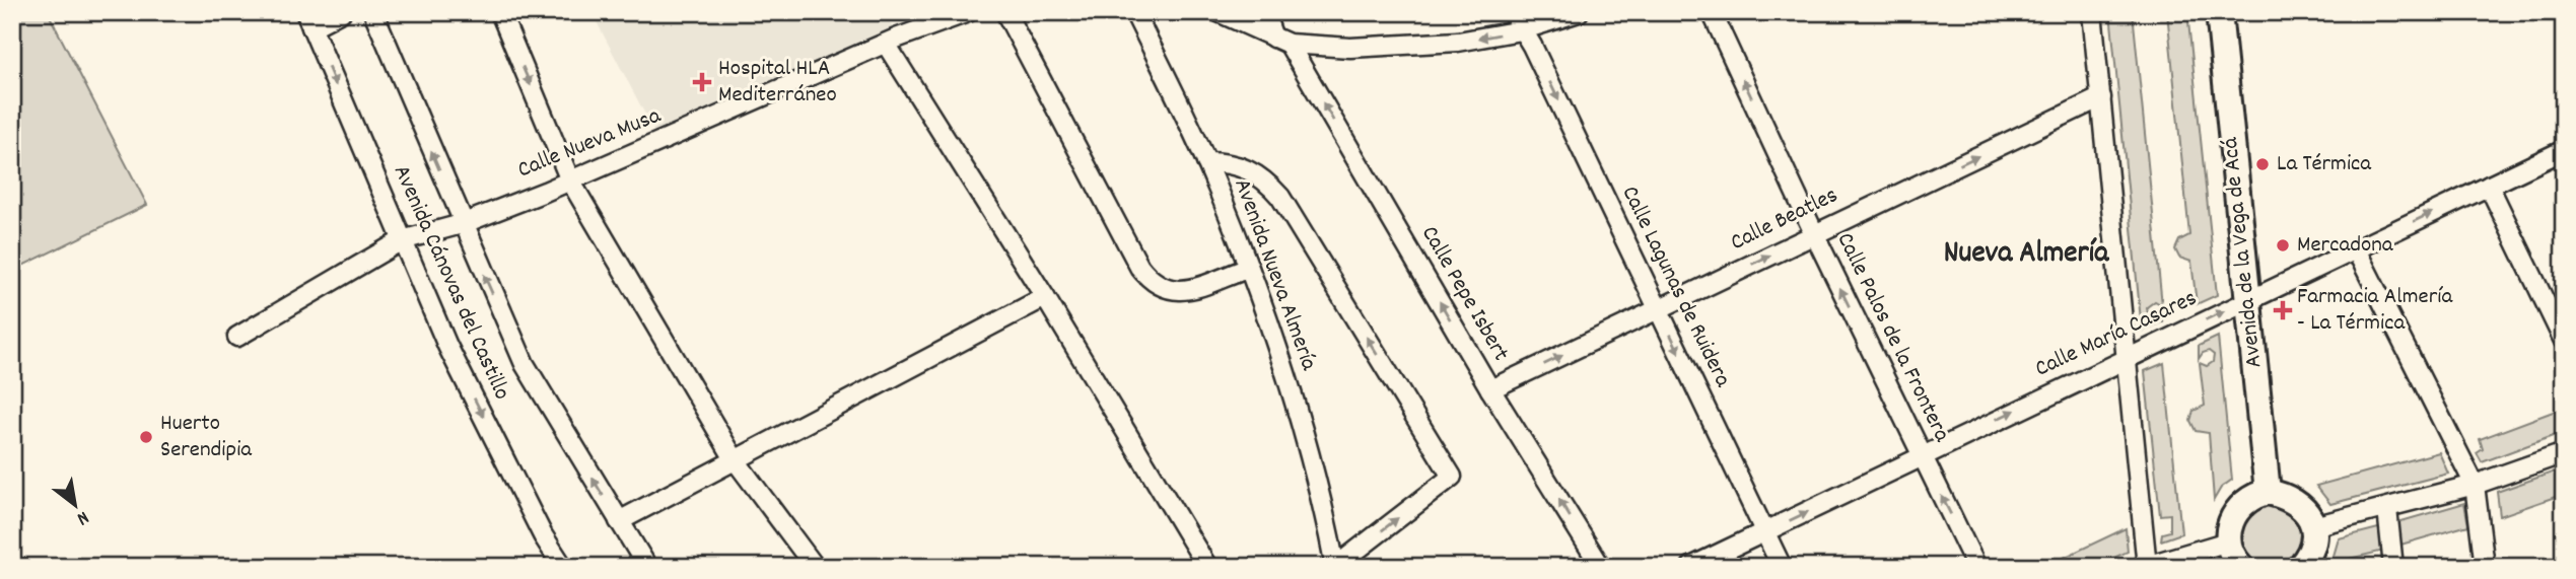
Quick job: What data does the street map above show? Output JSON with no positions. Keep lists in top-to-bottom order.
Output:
{
  "streets": {
    "main road": ["Avenida de la Vega de Acá"],
    "street": [
      "Calle Nueva Musa",
      "Calle Beatles",
      "Avenida Nueva Almería",
      "Avenida Cánovas del Castillo",
      "Calle Lagunas de Ruidera",
      "Calle Pepe Isbert",
      "Calle María Casares",
      "Calle Palos de la Frontera"
    ]
  },
  "crossings": [
    ["Calle Nueva Musa", "Avenida Cánovas del Castillo"],
    ["Calle Beatles", "Calle Lagunas de Ruidera"],
    ["Calle Beatles", "Calle Pepe Isbert"],
    ["Calle Beatles", "Calle Palos de la Frontera"],
    ["Avenida de la Vega de Acá", "Calle María Casares"],
    ["Calle Lagunas de Ruidera", "Calle María Casares"],
    ["Calle María Casares", "Calle Palos de la Frontera"]
  ],
  "one_way": [
    "Calle Beatles",
    "Calle Lagunas de Ruidera",
    "Calle Pepe Isbert",
    "Calle María Casares",
    "Calle Palos de la Frontera"
  ],
  "districts": ["Nueva Almería"],
  "places": {
    "health": ["Hospital HLA Mediterráneo", "Farmacia Almería - La Térmica"],
    "other": ["La Térmica", "Mercadona", "Huerto Serendipia"]
  },
  "north": "bottom right"
}
